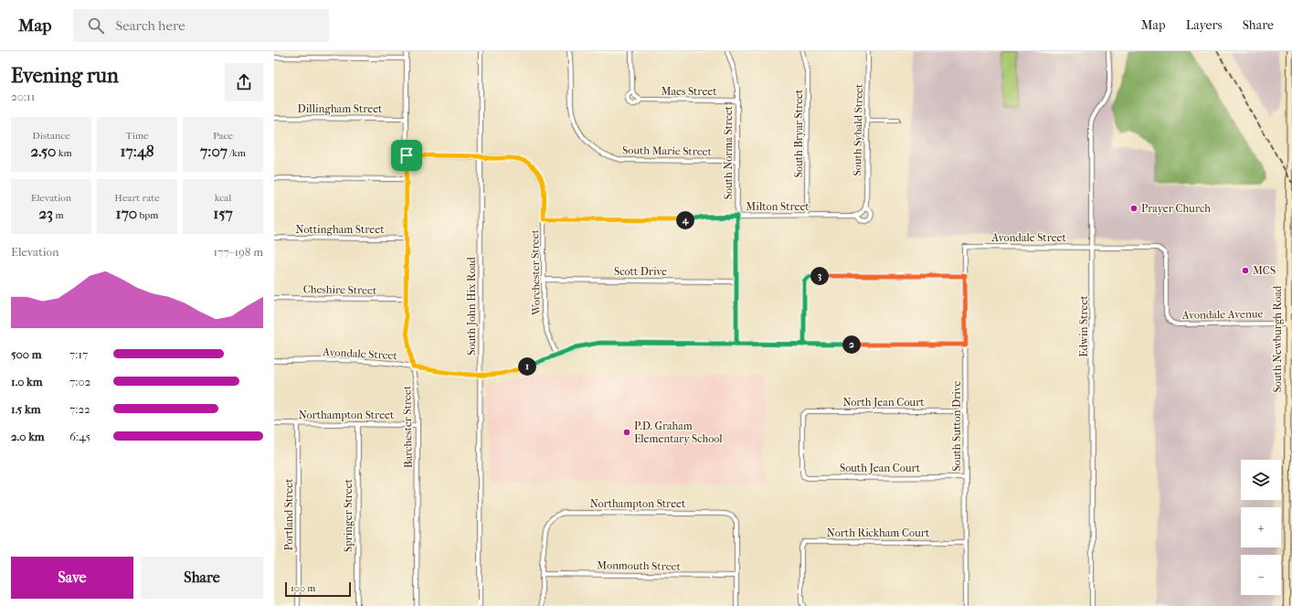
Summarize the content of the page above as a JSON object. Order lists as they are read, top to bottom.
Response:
{
  "streets": {
    "main road": ["South Newburgh Road"],
    "street": [
      "Maes Street",
      "Dillingham Street",
      "South Sybald Street",
      "South Bryar Street",
      "South Marie Street",
      "South Norma Street",
      "Milton Street",
      "Nottingham Street",
      "Avondale Street",
      "Scott Drive",
      "Worchester Street",
      "Cheshire Street",
      "South John Hix Road",
      "Avondale Avenue",
      "Edwin Street",
      "North Jean Court",
      "Northampton Street",
      "South Sutton Drive",
      "Barchester Street",
      "South Jean Court",
      "Portland Street",
      "Springer Street",
      "North Rickham Court",
      "Monmouth Street"
    ]
  },
  "crossings": [
    ["Maes Street", "South Norma Street"],
    ["Dillingham Street", "Barchester Street"],
    ["South Sybald Street", "Milton Street"],
    ["South Bryar Street", "Milton Street"],
    ["South Marie Street", "South Norma Street"],
    ["South Norma Street", "Milton Street"],
    ["South Norma Street", "Avondale Street"],
    ["South Norma Street", "Scott Drive"],
    ["Milton Street", "Worchester Street"],
    ["Nottingham Street", "Barchester Street"],
    ["Avondale Street", "Worchester Street"],
    ["Avondale Street", "South John Hix Road"],
    ["Avondale Street", "Avondale Avenue"],
    ["Avondale Street", "Edwin Street"],
    ["Avondale Street", "South Sutton Drive"],
    ["Avondale Street", "Barchester Street"],
    ["Scott Drive", "Worchester Street"],
    ["Worchester Street", "South John Hix Road"],
    ["Worchester Street", "Barchester Street"],
    ["Cheshire Street", "Barchester Street"],
    ["Avondale Avenue", "Edwin Street"],
    ["Avondale Avenue", "South Newburgh Road"],
    ["North Jean Court", "South Sutton Drive"],
    ["North Jean Court", "South Jean Court"],
    ["Northampton Street", "Barchester Street"],
    ["Northampton Street", "Portland Street"],
    ["Northampton Street", "Springer Street"],
    ["Northampton Street", "Monmouth Street"],
    ["South Sutton Drive", "South Jean Court"],
    ["South Sutton Drive", "North Rickham Court"]
  ],
  "places": ["Prayer Church", "MCS", "P.D. Graham Elementary School"],
  "scale_bar": "100 m",
  "page": {
    "header": "Map",
    "search": "Search here",
    "nav": ["Map", "Layers", "Share"],
    "heading": ["Evening run", "20:11"],
    "stats": [
      ["Distance", "2.50 km"],
      ["Time", "17:48"],
      ["Pace", "7:07 /km"],
      ["Elevation", "23 m"],
      ["Heart rate", "170 bpm"],
      ["kcal", "157"]
    ],
    "pins": [
      "4",
      "3",
      "2",
      "1"
    ],
    "chart": ["Elevation", "177–198 m"],
    "list": [
      {
        "name": "500 m",
        "note": "7:17"
      },
      {
        "name": "1.0 km",
        "note": "7:02"
      },
      {
        "name": "1.5 km",
        "note": "7:22"
      },
      {
        "name": "2.0 km",
        "note": "6:45"
      }
    ],
    "map_buttons": ["+", "−"],
    "buttons": ["Save", "Share"],
    "scale": "100 m"
  }
}
